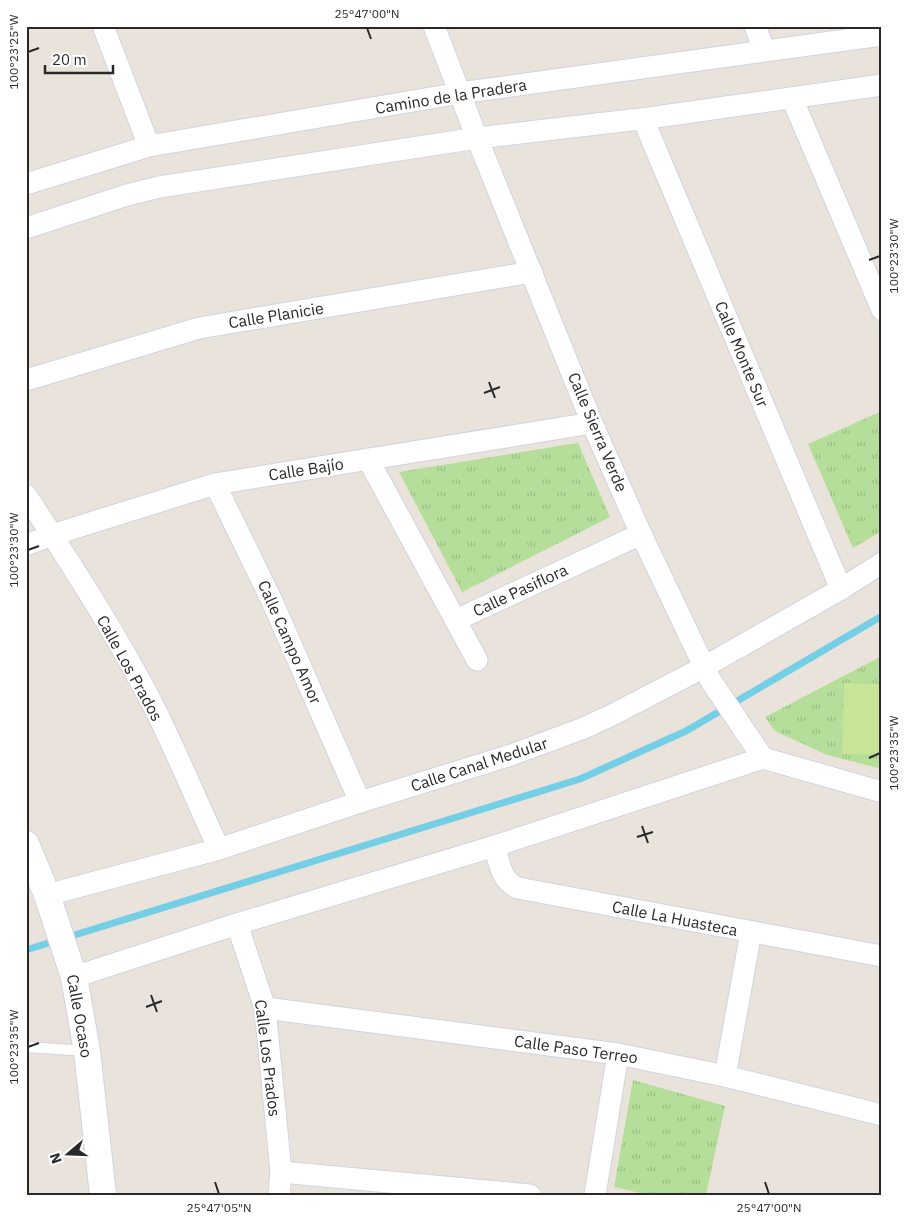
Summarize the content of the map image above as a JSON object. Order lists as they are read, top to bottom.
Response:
{
  "streets": {
    "street": [
      "Camino de la Pradera",
      "Calle Planicie",
      "Calle Monte Sur",
      "Calle Sierra Verde",
      "Calle Bajío",
      "Calle Pasiflora",
      "Calle Campo Amor",
      "Calle Los Prados",
      "Calle Canal Medular",
      "Calle La Huasteca",
      "Calle Ocaso",
      "Calle Paso Terreo"
    ]
  },
  "crossings": [
    ["Camino de la Pradera", "Calle Sierra Verde"],
    ["Calle Planicie", "Calle Sierra Verde"],
    ["Calle Monte Sur", "Calle Canal Medular"],
    ["Calle Sierra Verde", "Calle Bajío"],
    ["Calle Sierra Verde", "Calle Pasiflora"],
    ["Calle Sierra Verde", "Calle Canal Medular"],
    ["Calle Bajío", "Calle Pasiflora"],
    ["Calle Bajío", "Calle Campo Amor"],
    ["Calle Bajío", "Calle Los Prados"],
    ["Calle Campo Amor", "Calle Canal Medular"],
    ["Calle Los Prados", "Calle Canal Medular"],
    ["Calle Los Prados", "Calle Paso Terreo"],
    ["Calle Canal Medular", "Calle Ocaso"]
  ],
  "scale_bar": "20 m",
  "north": "left",
  "coordinates": [
    "25°47'00\"N",
    "100°23'25\"W",
    "100°23'30\"W",
    "100°23'35\"W",
    "25°47'05\"N"
  ]
}
